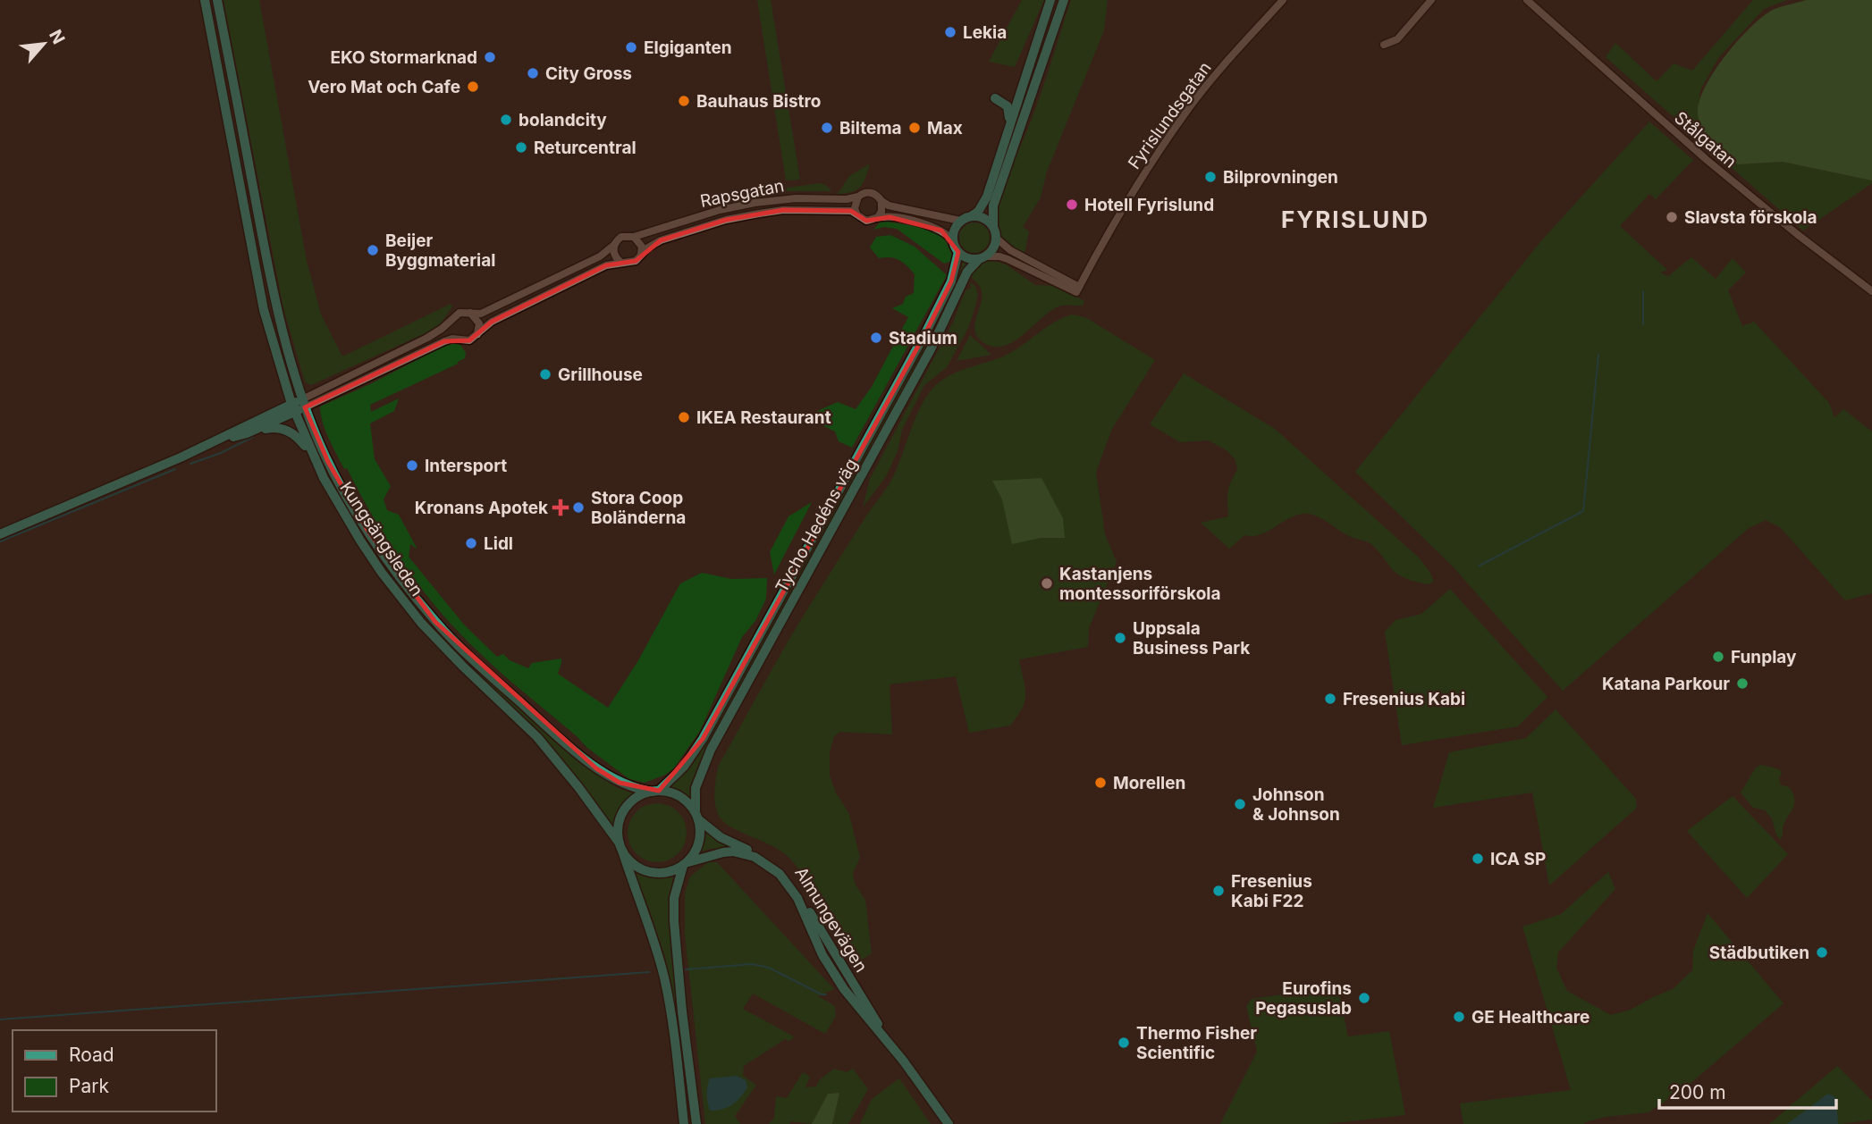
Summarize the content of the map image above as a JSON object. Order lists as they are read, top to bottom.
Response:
{
  "streets": {
    "main road": ["Tycho Hedéns väg", "Kungsängsleden", "Almungevägen"],
    "street": ["Fyrislundsgatan", "Stålgatan", "Rapsgatan"]
  },
  "crossings": [
    ["Tycho Hedéns väg", "Kungsängsleden"],
    ["Tycho Hedéns väg", "Almungevägen"],
    ["Kungsängsleden", "Almungevägen"]
  ],
  "districts": ["FYRISLUND"],
  "places": {
    "other": [
      "Lekia",
      "Elgiganten",
      "EKO Stormarknad",
      "City Gross",
      "Vero Mat och Cafe",
      "Bauhaus Bistro",
      "bolandcity",
      "Biltema",
      "Max",
      "Returcentral",
      "Bilprovningen",
      "Hotell Fyrislund",
      "Slavsta förskola",
      "Beijer Byggmaterial",
      "Stadium",
      "Grillhouse",
      "IKEA Restaurant",
      "Intersport",
      "Stora Coop Boländerna",
      "Lidl",
      "Kastanjens montessoriförskola",
      "Uppsala Business Park",
      "Funplay",
      "Katana Parkour",
      "Fresenius Kabi",
      "Morellen",
      "Johnson & Johnson",
      "ICA SP",
      "Fresenius Kabi F22",
      "Städbutiken",
      "Eurofins Pegasuslab",
      "GE Healthcare",
      "Thermo Fisher Scientific"
    ],
    "health": ["Kronans Apotek"]
  },
  "legend": ["Road", "Park"],
  "scale_bar": "200 m",
  "north": "top right"
}
